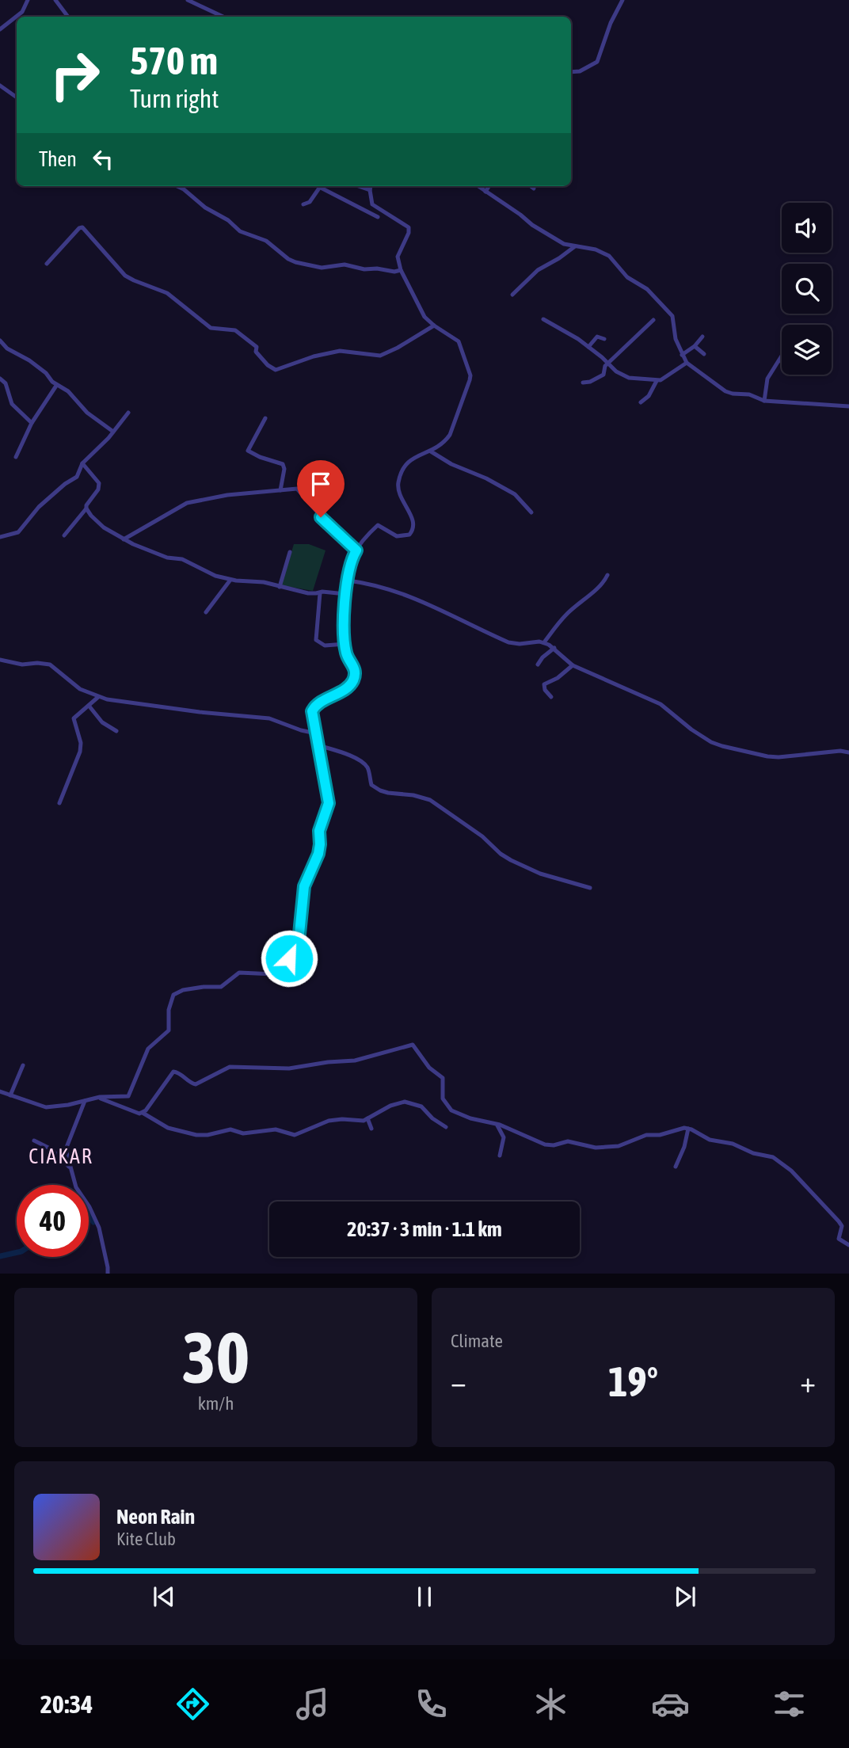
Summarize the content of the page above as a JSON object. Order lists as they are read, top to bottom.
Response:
{
  "districts": ["CIAKAR"],
  "page": {
    "turn": ["570 m", "Turn right"],
    "then": "Then",
    "limit": "40",
    "trip": "20:37 · 3 min · 1.1 km",
    "tile": [
      ["30", "km/h"],
      "Climate"
    ],
    "heat": ["−", "19°", "+"],
    "song": ["Neon Rain", "Kite Club"],
    "tabs": "20:34"
  }
}
